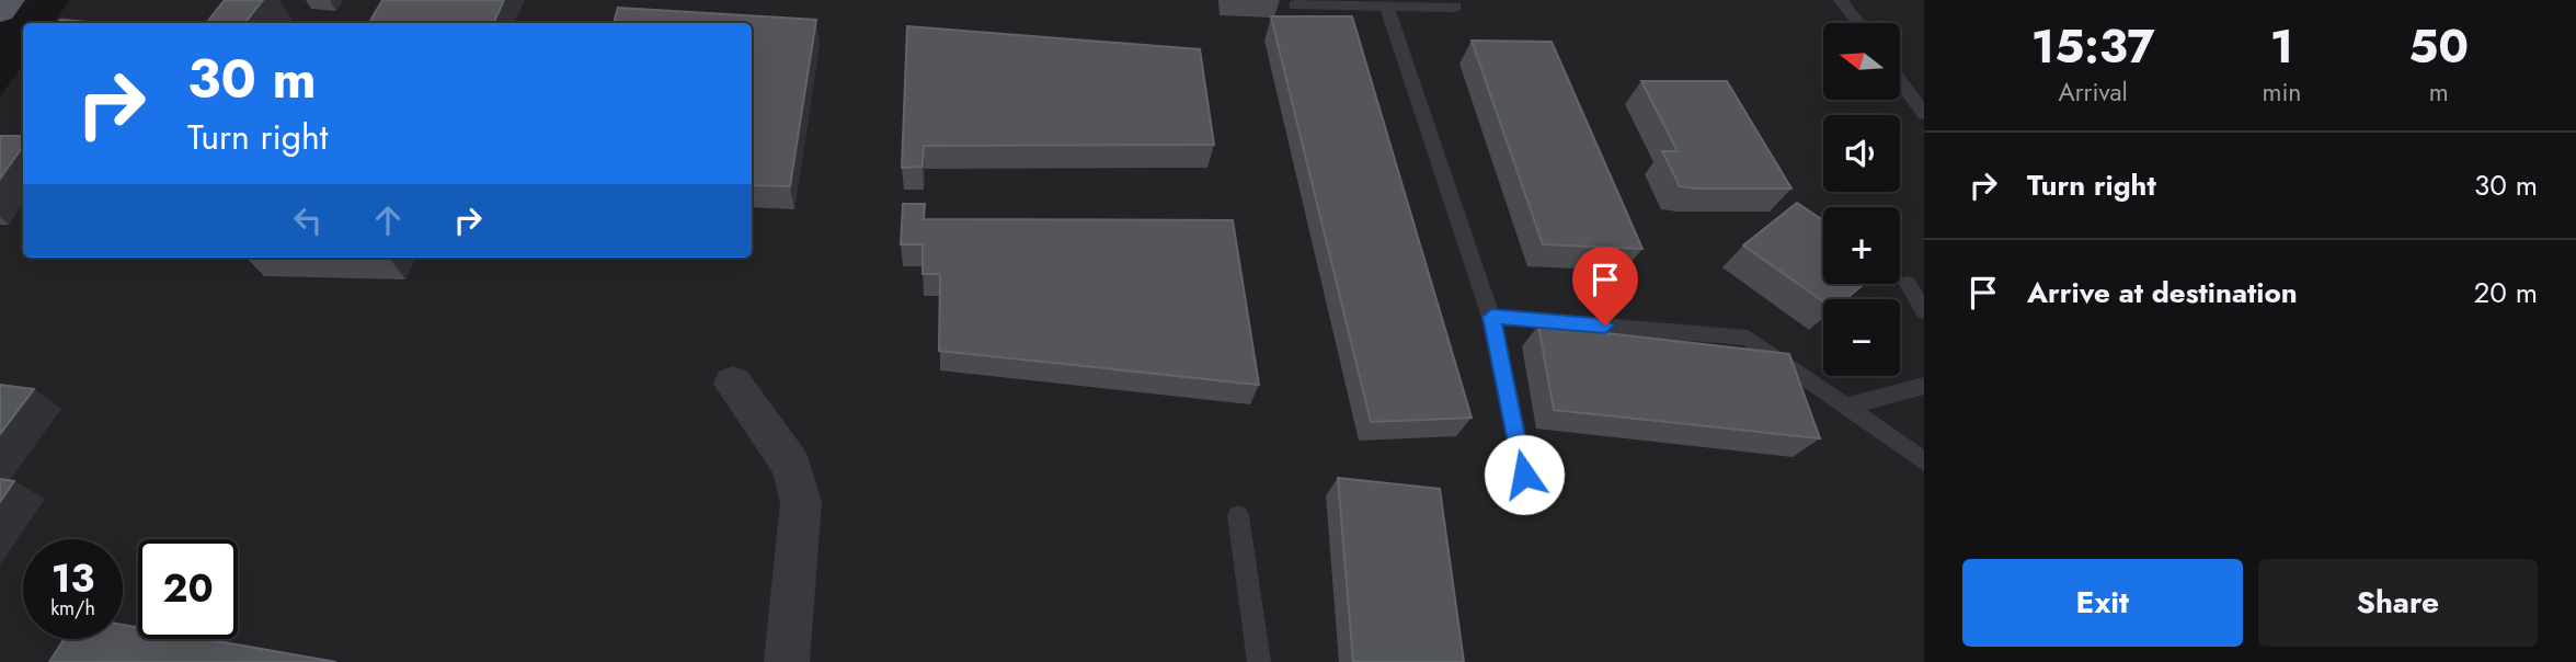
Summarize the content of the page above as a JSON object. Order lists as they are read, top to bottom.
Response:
{
  "north": "left",
  "page": {
    "eta": [
      "15:37",
      "Arrival",
      "1",
      "min",
      "50",
      "m"
    ],
    "map_buttons": ["+", "−"],
    "turn": ["30 m", "Turn right"],
    "list": [
      {
        "name": "Turn right",
        "value": "30 m"
      },
      {
        "name": "Arrive at destination",
        "value": "20 m"
      }
    ],
    "speed": "13 km/h",
    "limit": "20",
    "buttons": ["Exit", "Share"]
  }
}
